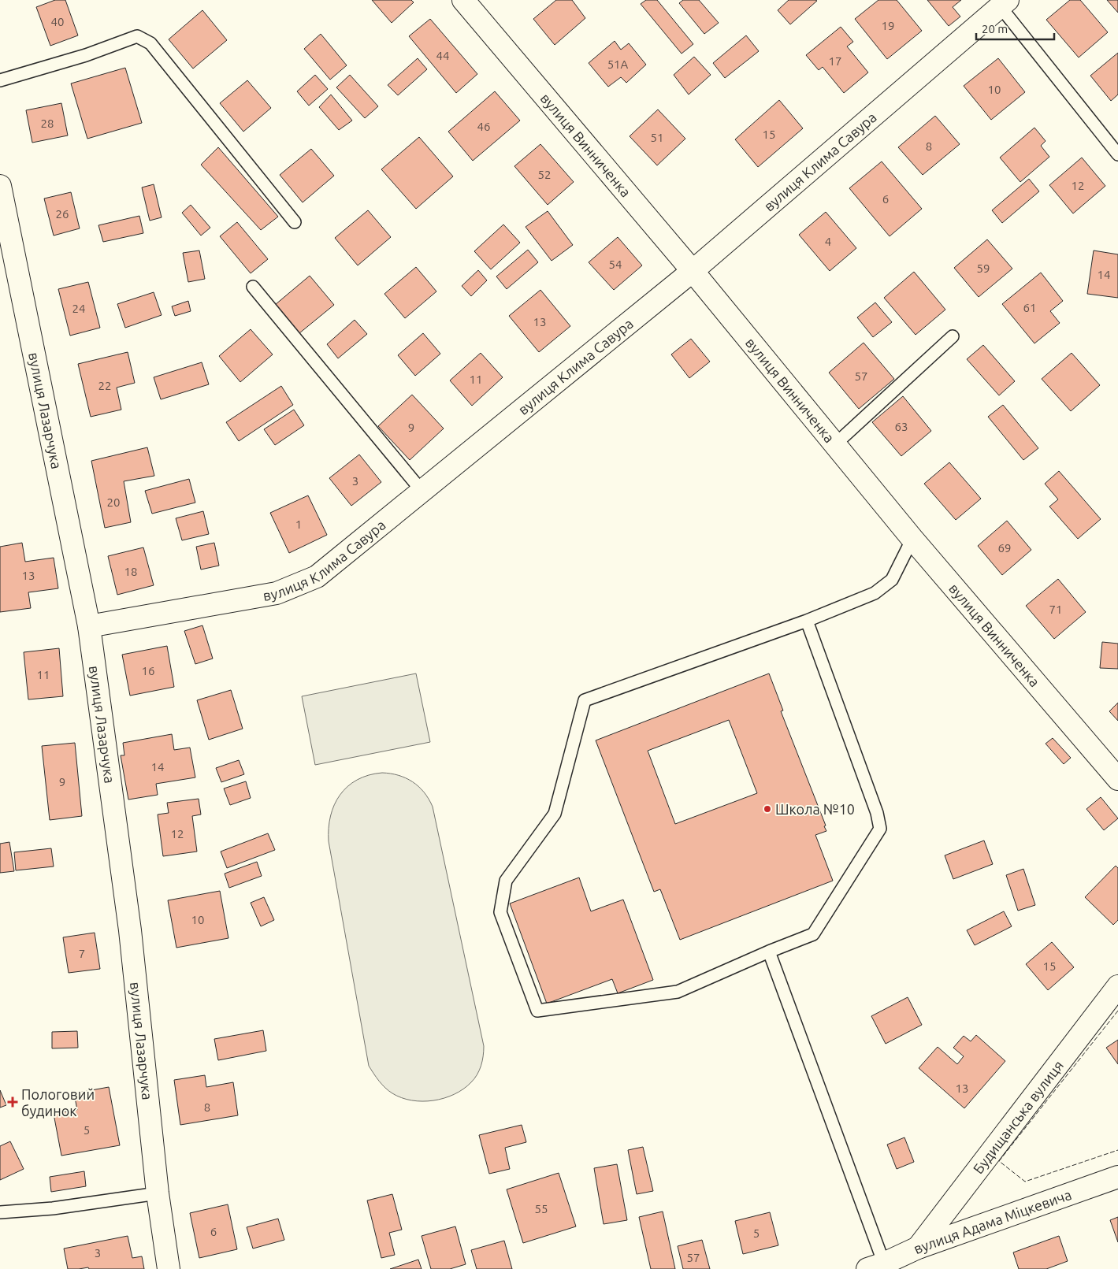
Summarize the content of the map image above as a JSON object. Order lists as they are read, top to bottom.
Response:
{
  "streets": {
    "street": [
      "вулиця Винниченка",
      "вулиця Клима Савура",
      "вулиця Лазарчука",
      "Будищанська вулиця",
      "вулиця Адама Міцкевича"
    ]
  },
  "crossings": [
    ["вулиця Винниченка", "вулиця Клима Савура"],
    ["вулиця Клима Савура", "вулиця Лазарчука"],
    ["Будищанська вулиця", "вулиця Адама Міцкевича"]
  ],
  "places": {
    "other": ["Школа №10"],
    "health": ["Пологовий будинок"]
  },
  "house_numbers": [
    "40",
    "19",
    "44",
    "17",
    "51А",
    "10",
    "28",
    "46",
    "15",
    "51",
    "8",
    "52",
    "12",
    "6",
    "26",
    "4",
    "54",
    "59",
    "14",
    "61",
    "24",
    "13",
    "57",
    "11",
    "22",
    "63",
    "9",
    "3",
    "20",
    "1",
    "69",
    "18",
    "13",
    "71",
    "16",
    "11",
    "14",
    "9",
    "12",
    "10",
    "7",
    "15",
    "13",
    "8",
    "5",
    "55",
    "6",
    "5",
    "3",
    "57"
  ],
  "scale_bar": "20 m"
}
